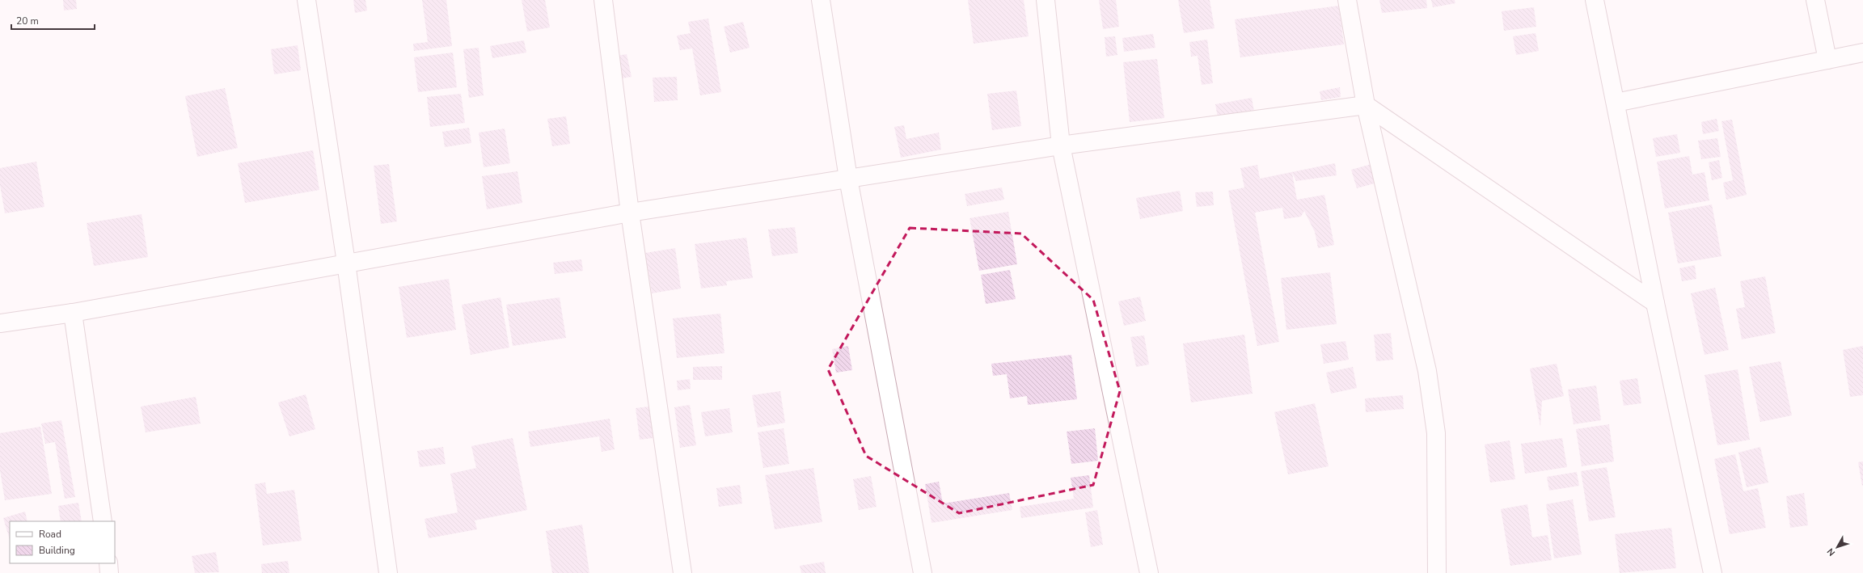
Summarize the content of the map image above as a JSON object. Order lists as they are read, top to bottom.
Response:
{
  "legend": ["Road", "Building"],
  "scale_bar": "20 m",
  "north": "bottom left"
}
